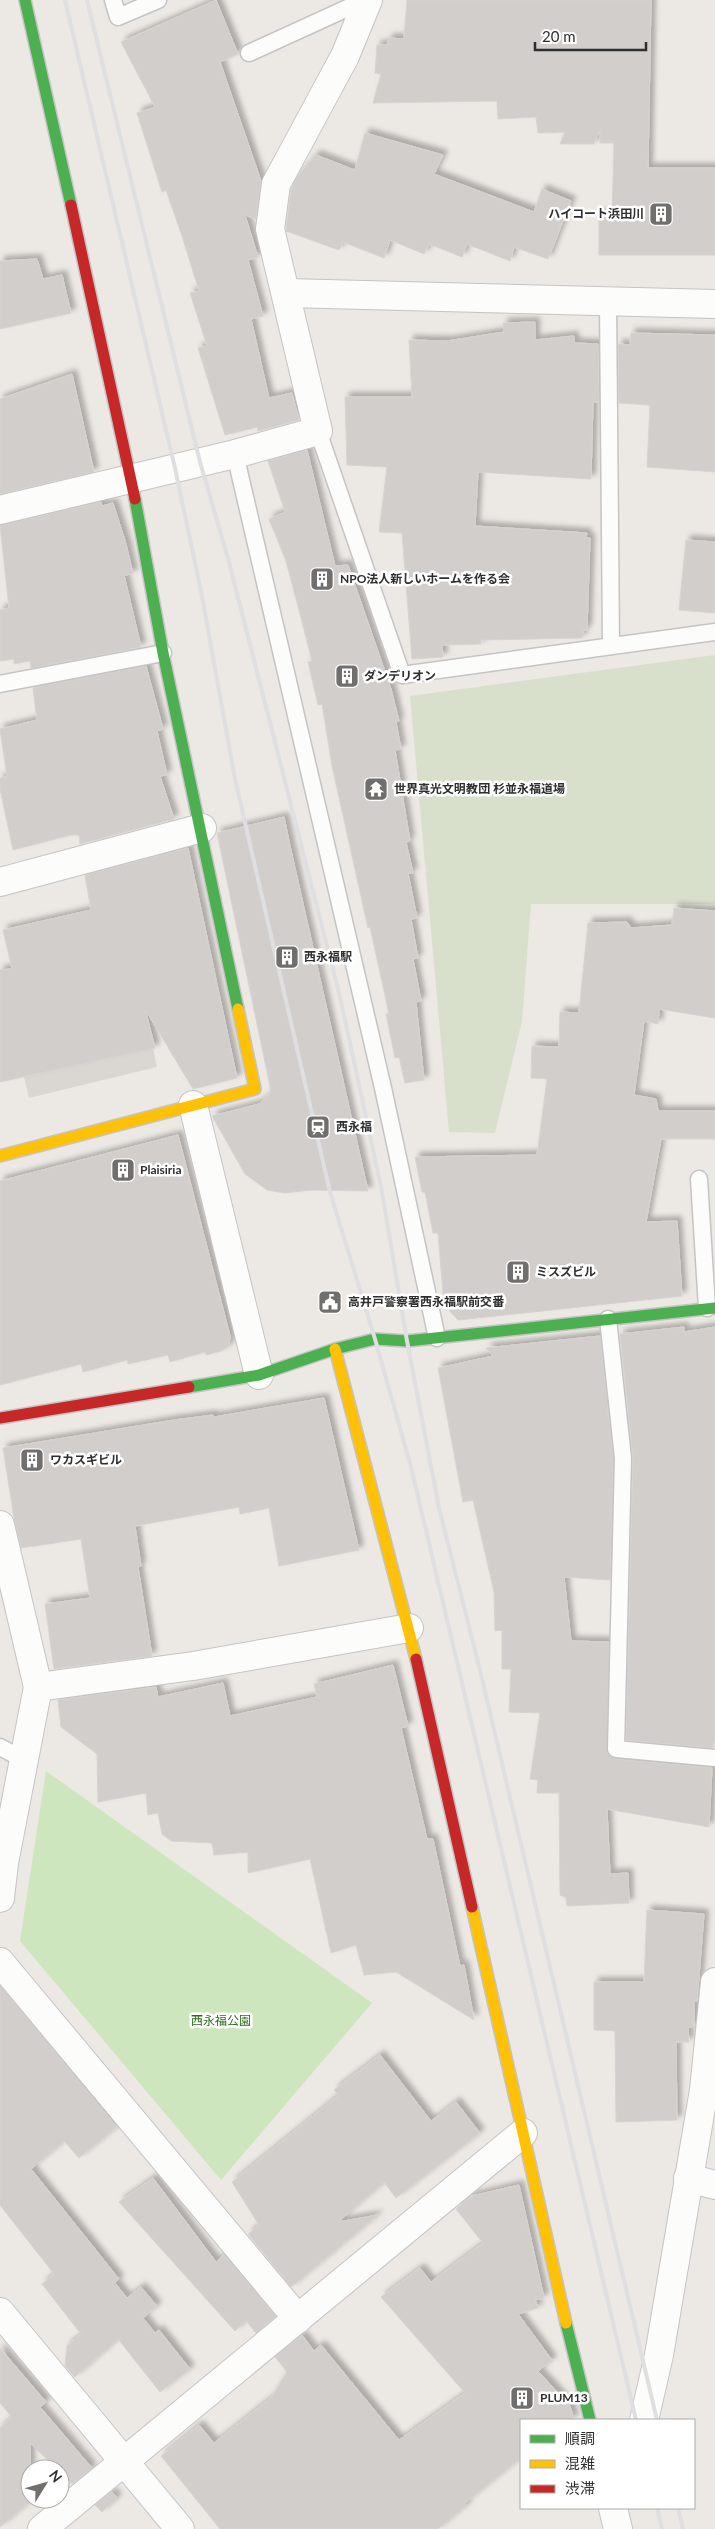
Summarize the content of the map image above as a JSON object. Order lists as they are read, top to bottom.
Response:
{
  "parks": ["西永福公園"],
  "places": {
    "building": [
      "ハイコート浜田川",
      "NPO法人新しいホームを作る会",
      "ダンデリオン",
      "西永福駅",
      "Plaisiria",
      "ミスズビル",
      "ワカスギビル",
      "PLUM13"
    ],
    "temple": ["世界真光文明教団 杉並永福道場"],
    "station": ["西永福"],
    "public building": ["高井戸警察署西永福駅前交番"]
  },
  "legend": ["順調", "混雑", "渋滞"],
  "scale_bar": "20 m",
  "north": "top right"
}
